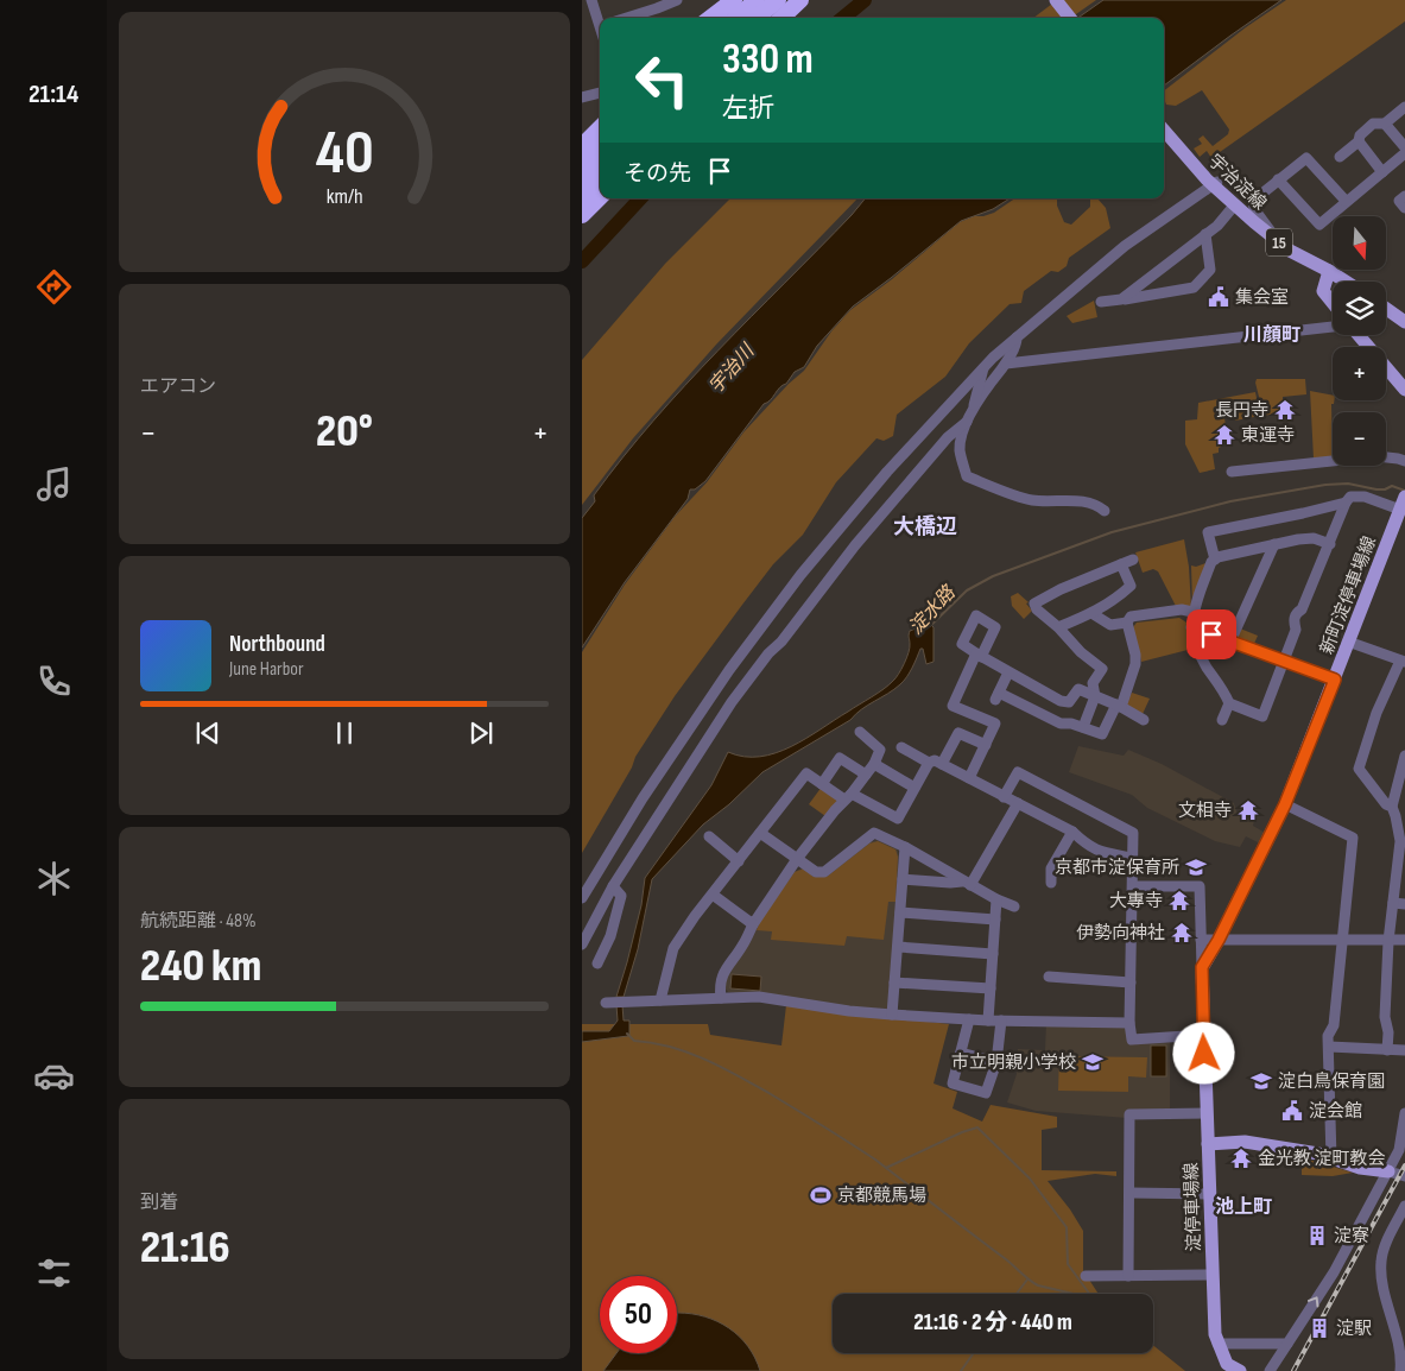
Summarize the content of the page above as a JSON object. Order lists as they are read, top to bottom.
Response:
{
  "streets": {
    "main road": [
      "宇治淀線",
      "15",
      "新町淀停車場線",
      "淀停車場線"
    ]
  },
  "districts": ["川顔町", "大橋辺", "池上町"],
  "water": ["宇治川", "淀水路"],
  "places": {
    "public building": ["集会室", "淀会館"],
    "temple": [
      "長円寺",
      "東運寺",
      "文相寺",
      "大專寺",
      "伊勢向神社",
      "金光教 淀町教会"
    ],
    "school or university": ["京都市淀保育所", "市立明親小学校", "淀白鳥保育園"],
    "sports": ["京都競馬場"],
    "building": ["淀寮", "淀駅"]
  },
  "north": "bottom",
  "page": {
    "tabs": "21:14",
    "turn": ["330 m", "左折"],
    "then": "その先",
    "map_buttons": ["+", "−"],
    "tile": [
      "エアコン",
      ["航続距離 · 48%", "240 km"],
      ["到着", "21:16"]
    ],
    "heat": ["−", "20°", "+"],
    "song": ["Northbound", "June Harbor"],
    "limit": "50",
    "trip": "21:16 · 2 分 · 440 m",
    "gauge": ["40", "km/h"]
  }
}
